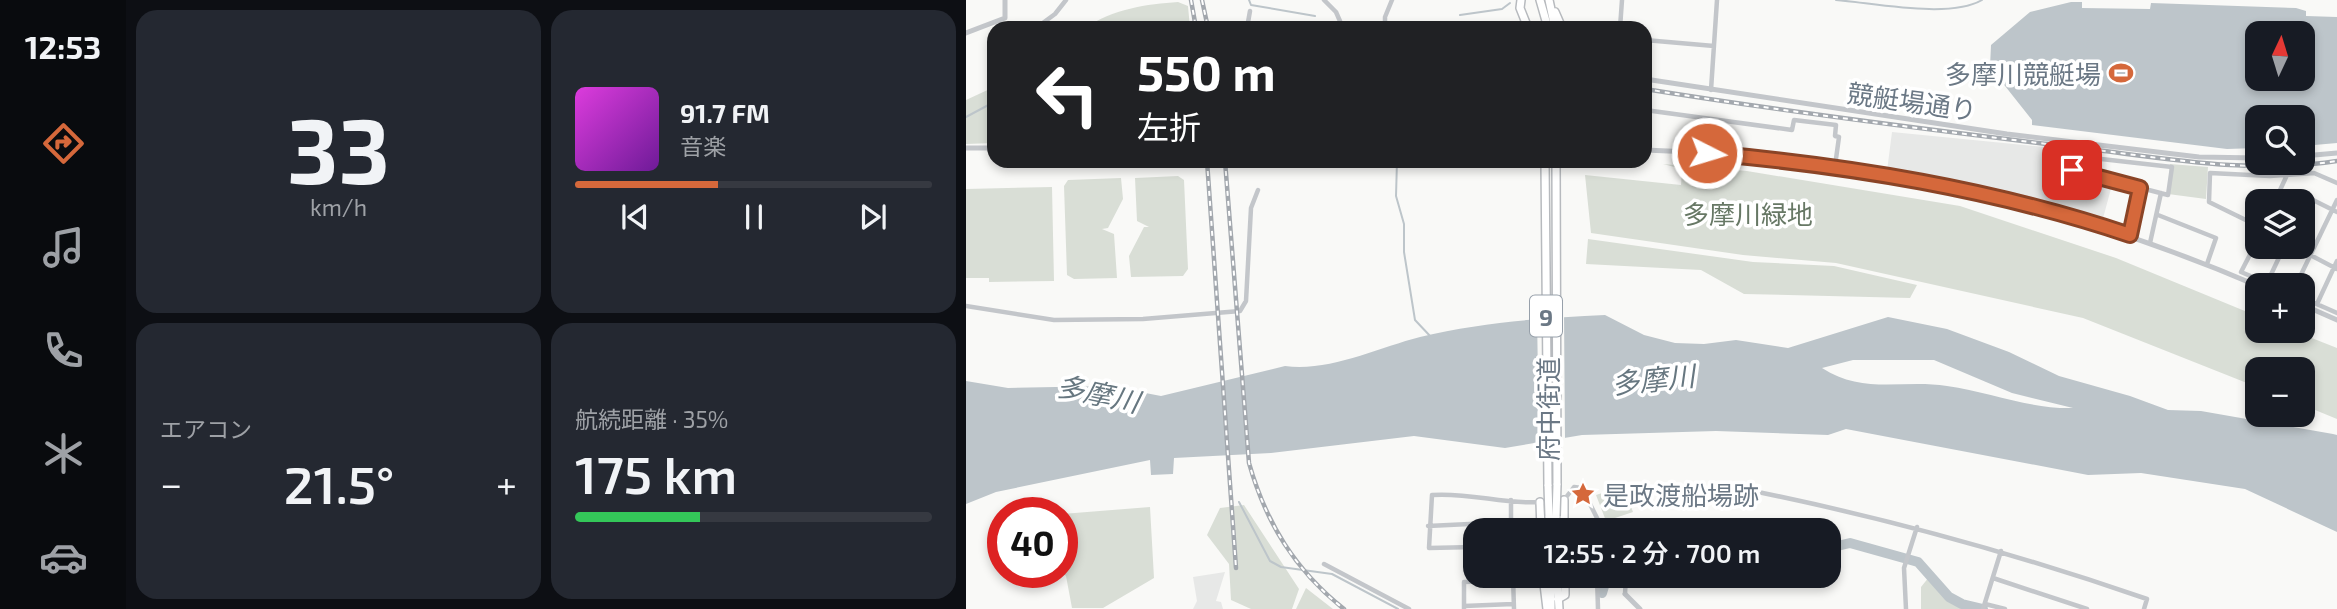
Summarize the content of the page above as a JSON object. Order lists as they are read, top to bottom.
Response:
{
  "streets": {
    "main road": ["9", "府中街道"],
    "street": ["競艇場通り"]
  },
  "water": ["多摩川"],
  "parks": ["多摩川緑地"],
  "places": {
    "sports": ["多摩川競艇場"],
    "place": ["是政渡船場跡"]
  },
  "north": "top",
  "page": {
    "tabs": "12:53",
    "tile": [
      ["33", "km/h"],
      "エアコン",
      ["航続距離 · 35%", "175 km"]
    ],
    "map_buttons": ["+", "−"],
    "turn": ["550 m", "左折"],
    "song": ["91.7 FM", "音楽"],
    "heat": ["−", "21.5°", "+"],
    "limit": "40",
    "trip": "12:55 · 2 分 · 700 m"
  }
}
